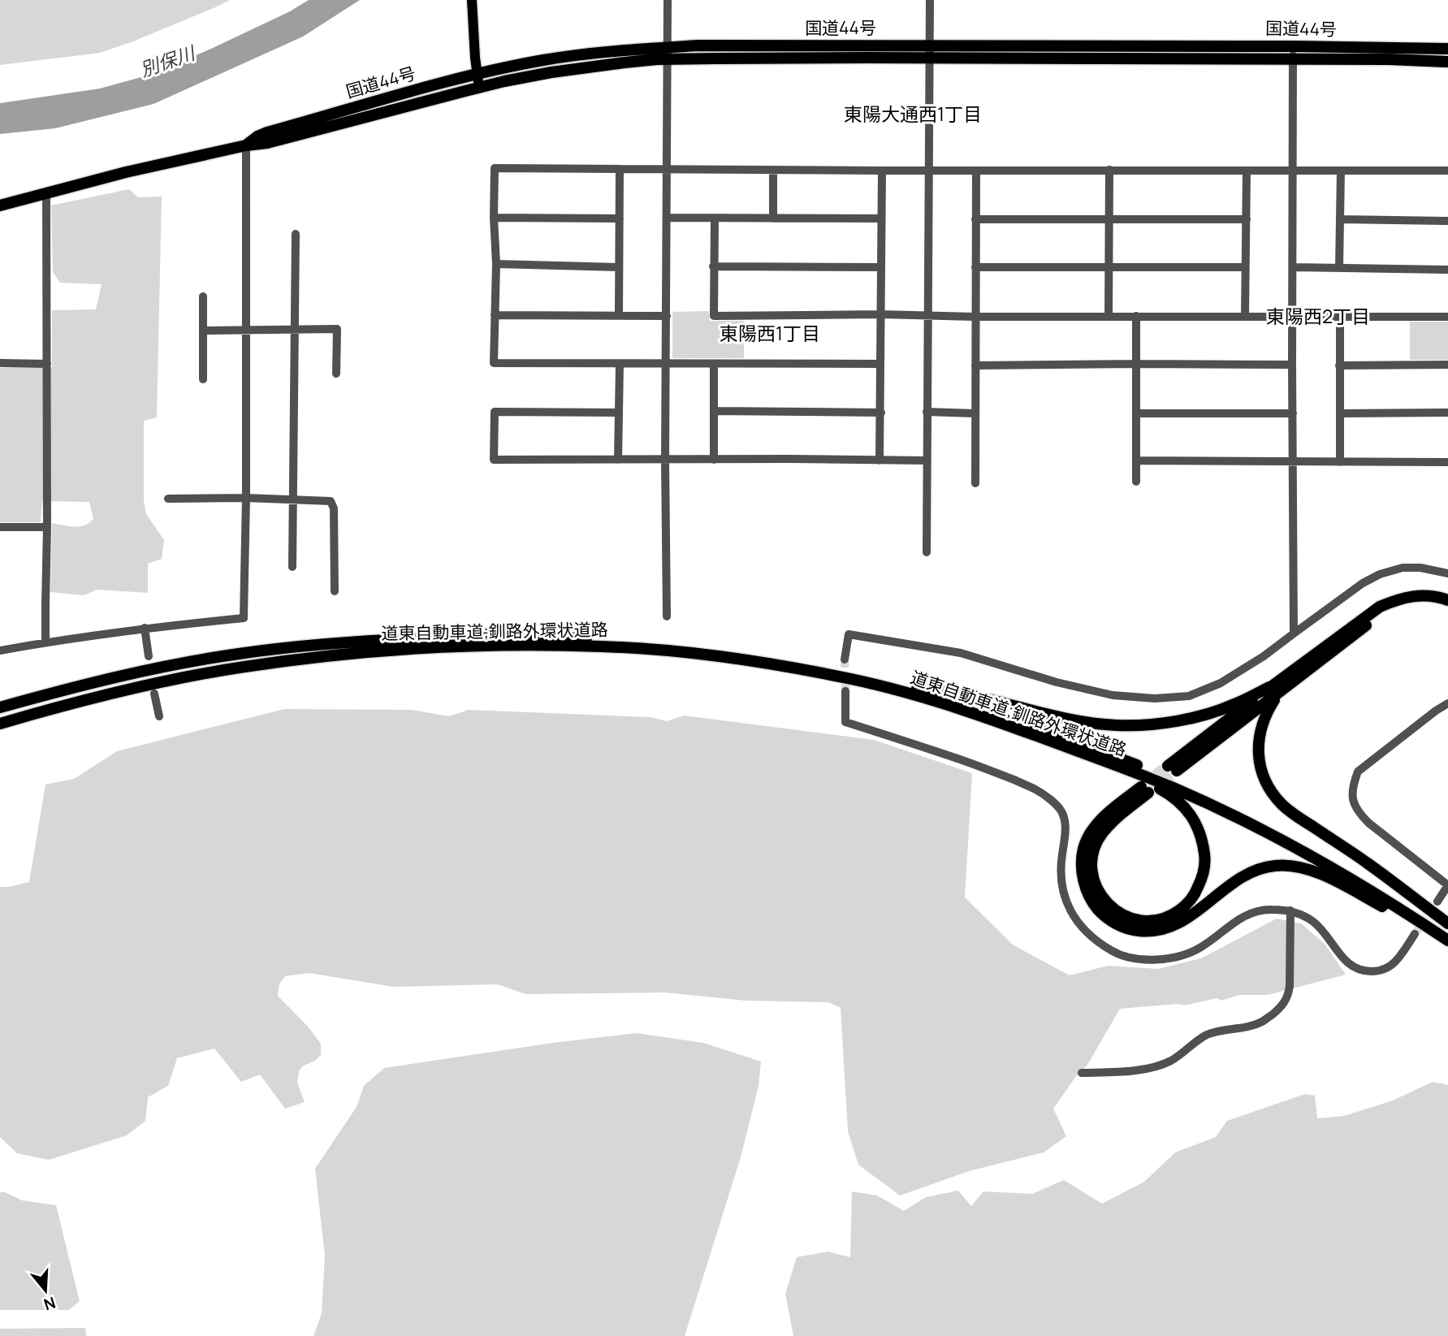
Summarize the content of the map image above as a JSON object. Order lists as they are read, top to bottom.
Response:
{
  "streets": {
    "highway": ["国道44号", "道東自動車道;釧路外環状道路"]
  },
  "districts": ["東陽大通西1丁目", "東陽西2丁目", "東陽西1丁目"],
  "water": ["別保川"],
  "north": "bottom"
}
